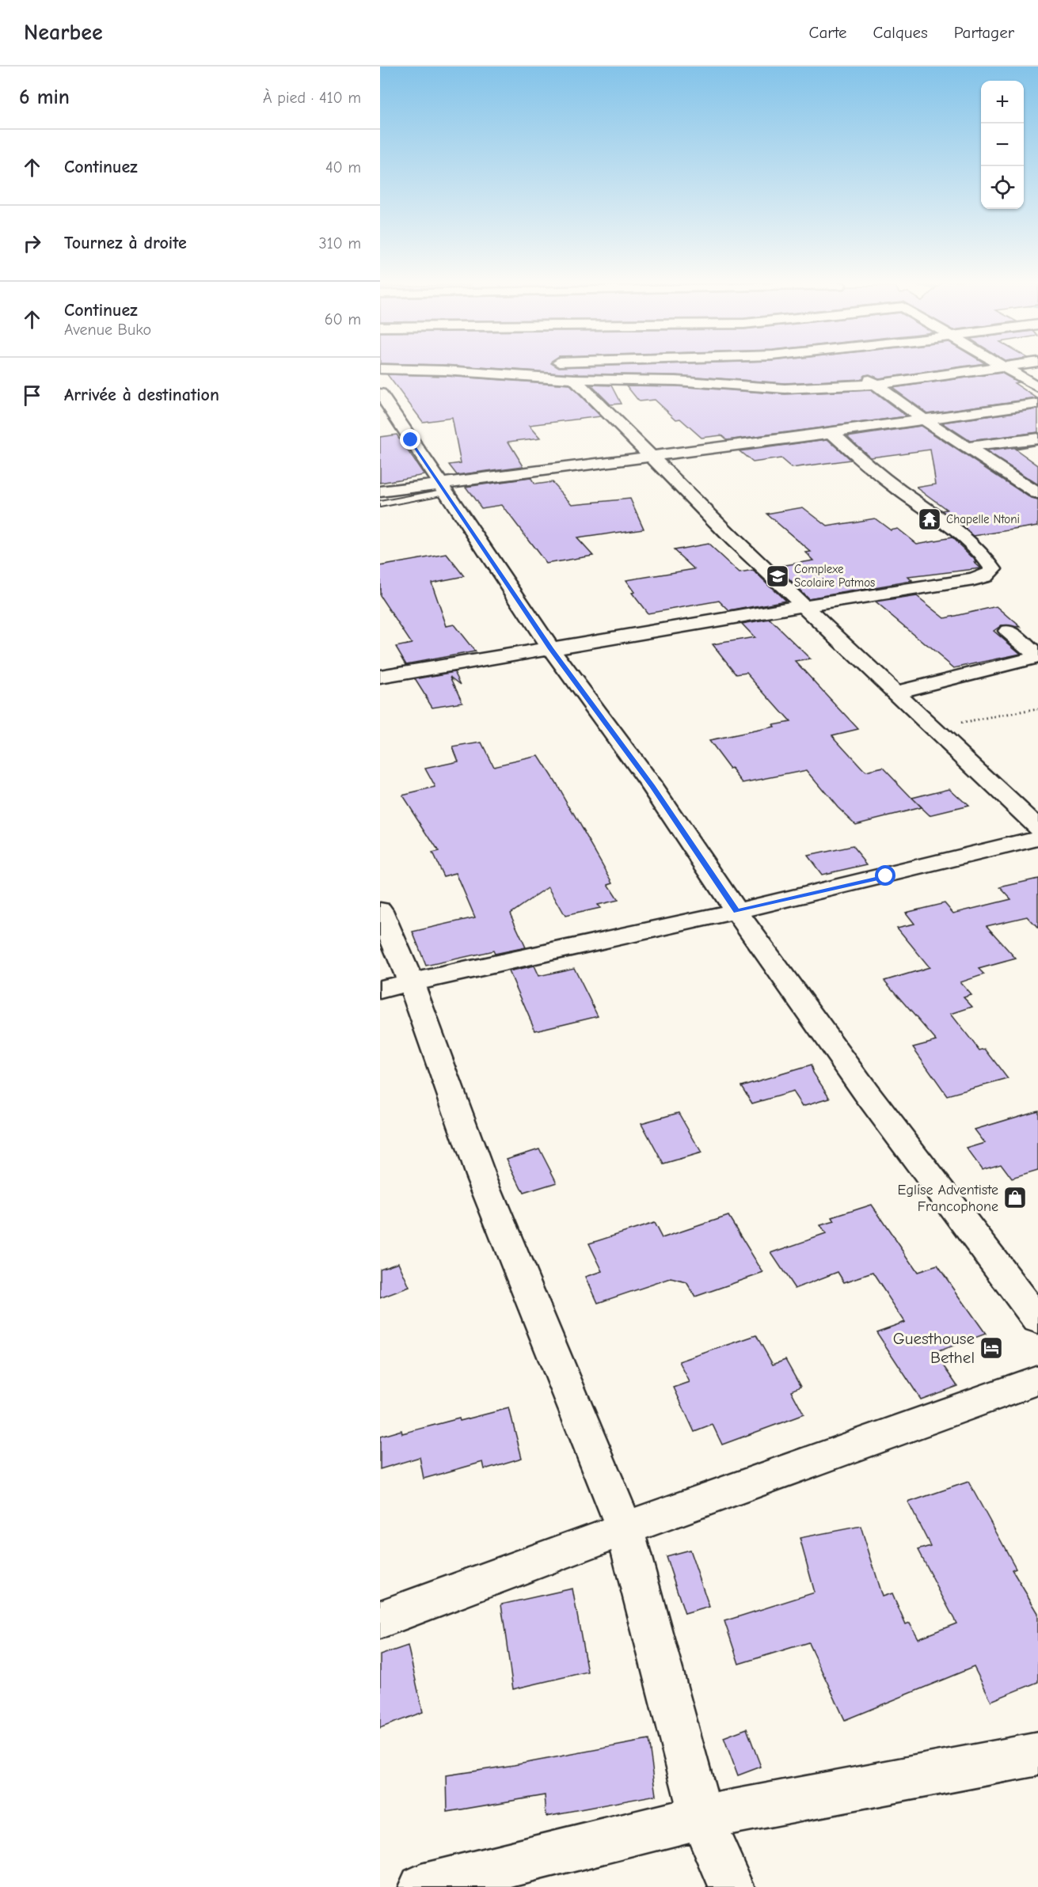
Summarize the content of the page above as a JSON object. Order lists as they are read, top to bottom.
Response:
{
  "places": {
    "temple": ["Chapelle Ntoni"],
    "school or university": ["Complexe Scolaire Patmos"],
    "shop": ["Eglise Adventiste Francophone"],
    "hotel": ["Guesthouse Bethel"]
  },
  "page": {
    "header": "Nearbee",
    "nav": ["Carte", "Calques", "Partager"],
    "heading": ["6 min", "À pied · 410 m"],
    "map_buttons": ["+", "−"],
    "list": [
      ["Continuez", "40 m"],
      ["Tournez à droite", "310 m"],
      ["Continuez", "Avenue Buko", "60 m"],
      "Arrivée à destination"
    ]
  }
}
